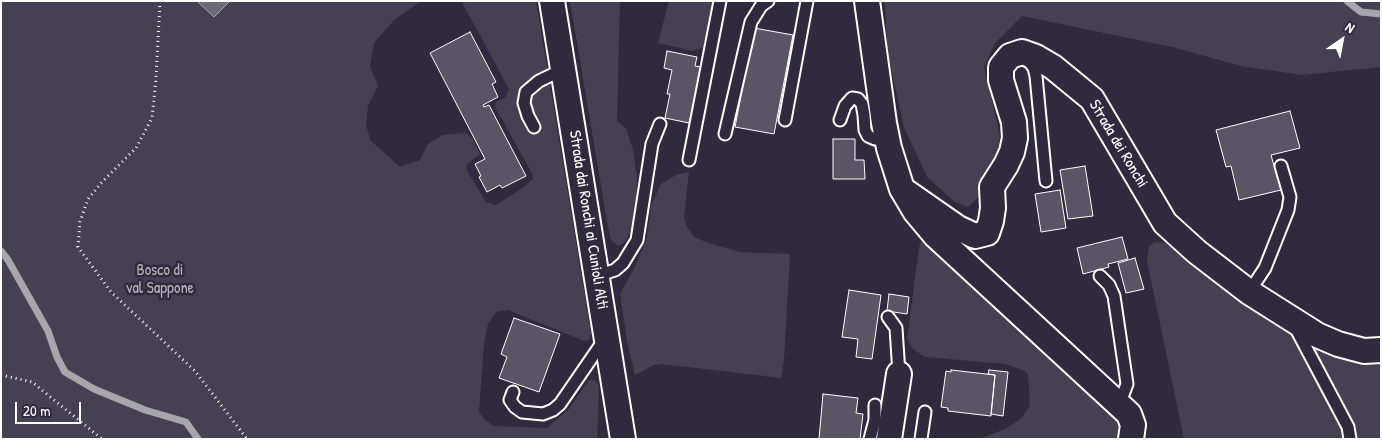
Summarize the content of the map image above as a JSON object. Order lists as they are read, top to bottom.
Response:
{
  "streets": {
    "street": ["Strada dei Ronchi", "Strada dai Ronchi ai Cunioli Alti"]
  },
  "parks": ["Bosco di val Sappone"],
  "scale_bar": "20 m",
  "north": "top right"
}
